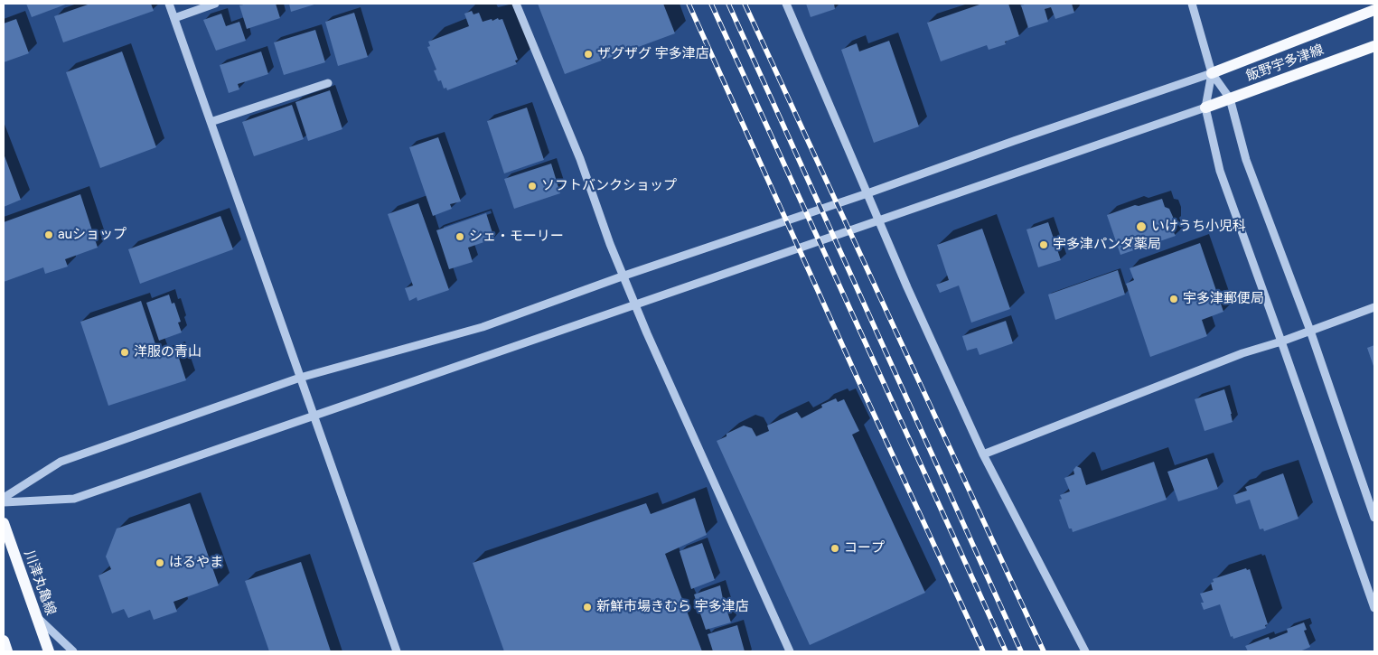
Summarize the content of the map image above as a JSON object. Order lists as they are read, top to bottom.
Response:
{
  "streets": {
    "main road": ["飯野宇多津線", "川津丸亀線"]
  },
  "places": [
    "ザグザグ 宇多津店",
    "ソフトバンクショップ",
    "いけうち小児科",
    "auショップ",
    "シェ・モーリー",
    "宇多津パンダ薬局",
    "宇多津郵便局",
    "洋服の青山",
    "コープ",
    "はるやま",
    "新鮮市場きむら 宇多津店"
  ]
}
